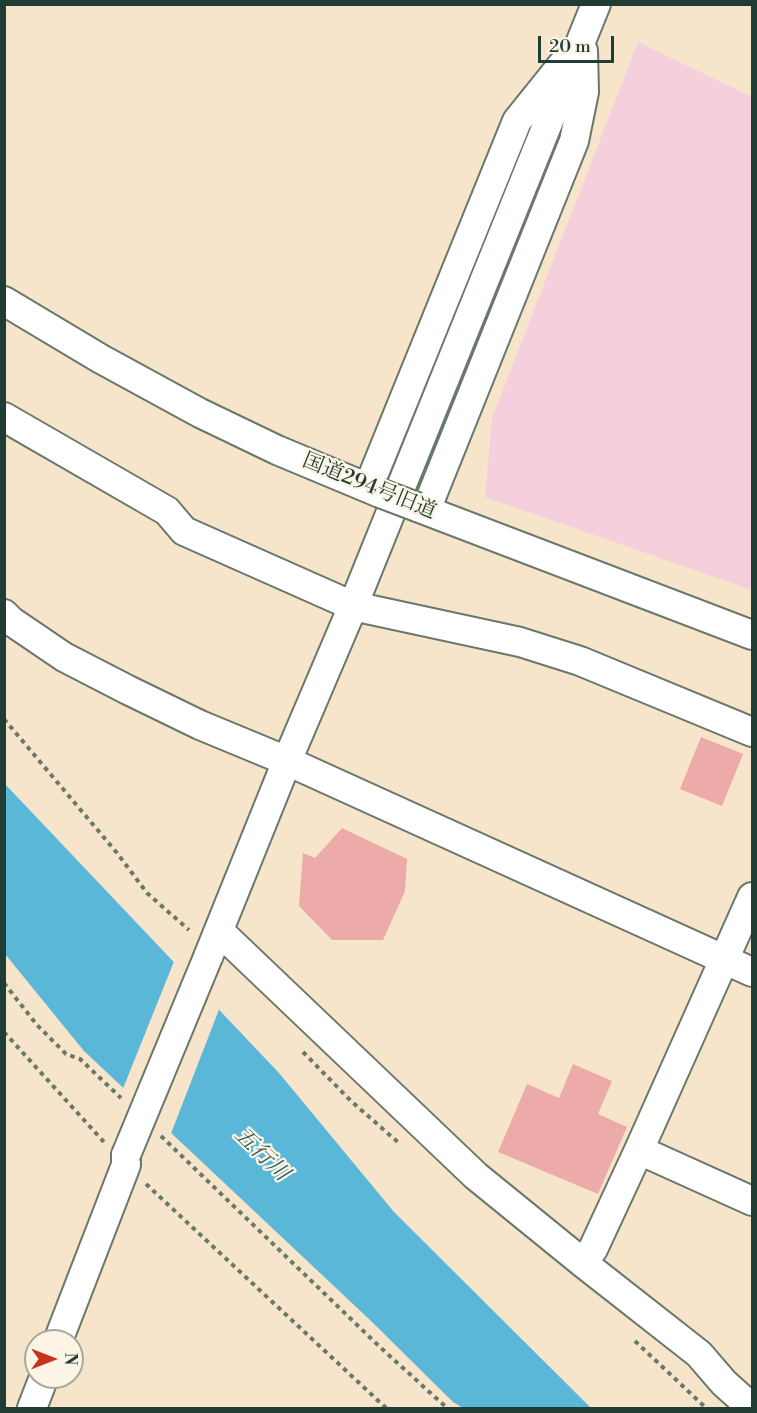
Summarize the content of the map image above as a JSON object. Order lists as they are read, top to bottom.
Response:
{
  "streets": {
    "street": ["国道294号旧道"]
  },
  "water": ["五行川"],
  "scale_bar": "20 m",
  "north": "right"
}
